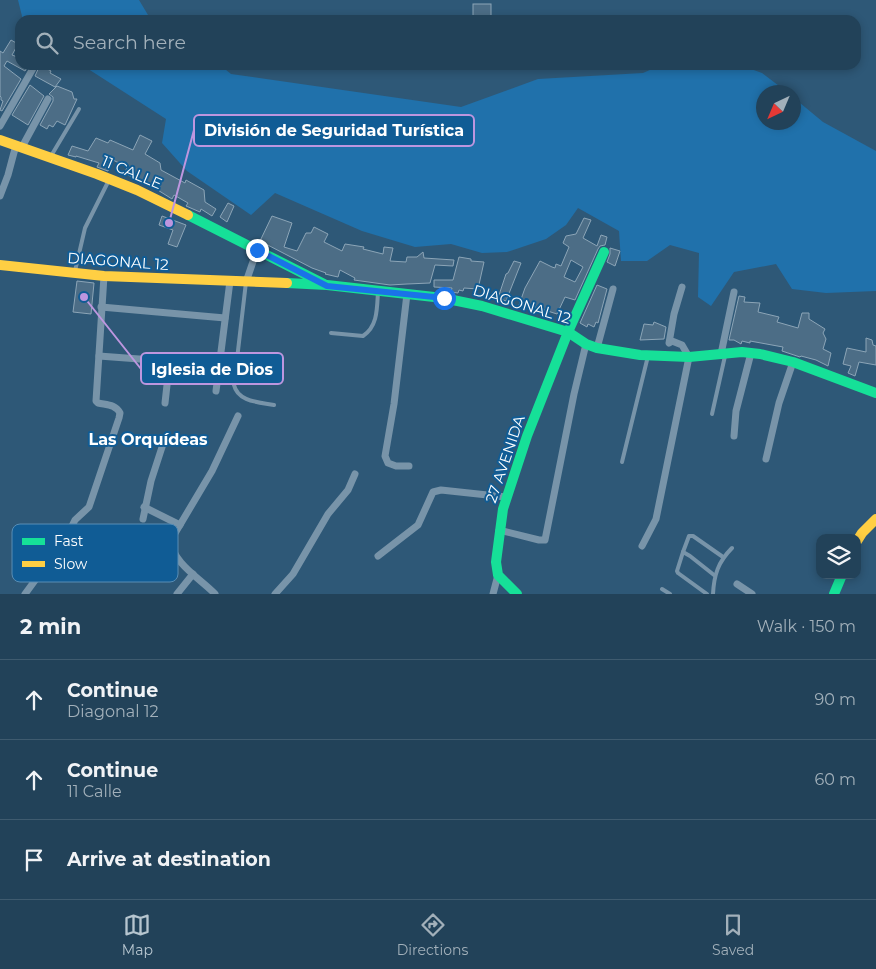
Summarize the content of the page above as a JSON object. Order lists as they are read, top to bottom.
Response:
{
  "streets": {
    "main road": ["11 CALLE", "DIAGONAL 12", "27 AVENIDA"]
  },
  "crossings": [
    ["11 CALLE", "DIAGONAL 12"],
    ["DIAGONAL 12", "27 AVENIDA"]
  ],
  "districts": ["Las Orquídeas"],
  "places": ["División de Seguridad Turística", "Iglesia de Dios"],
  "legend": ["Fast", "Slow"],
  "north": "bottom left",
  "page": {
    "search": "Search here",
    "heading": ["2 min", "Walk · 150 m"],
    "list": [
      ["Continue", "Diagonal 12", "90 m"],
      ["Continue", "11 Calle", "60 m"],
      "Arrive at destination"
    ],
    "nav": ["Map", "Directions", "Saved"]
  }
}
